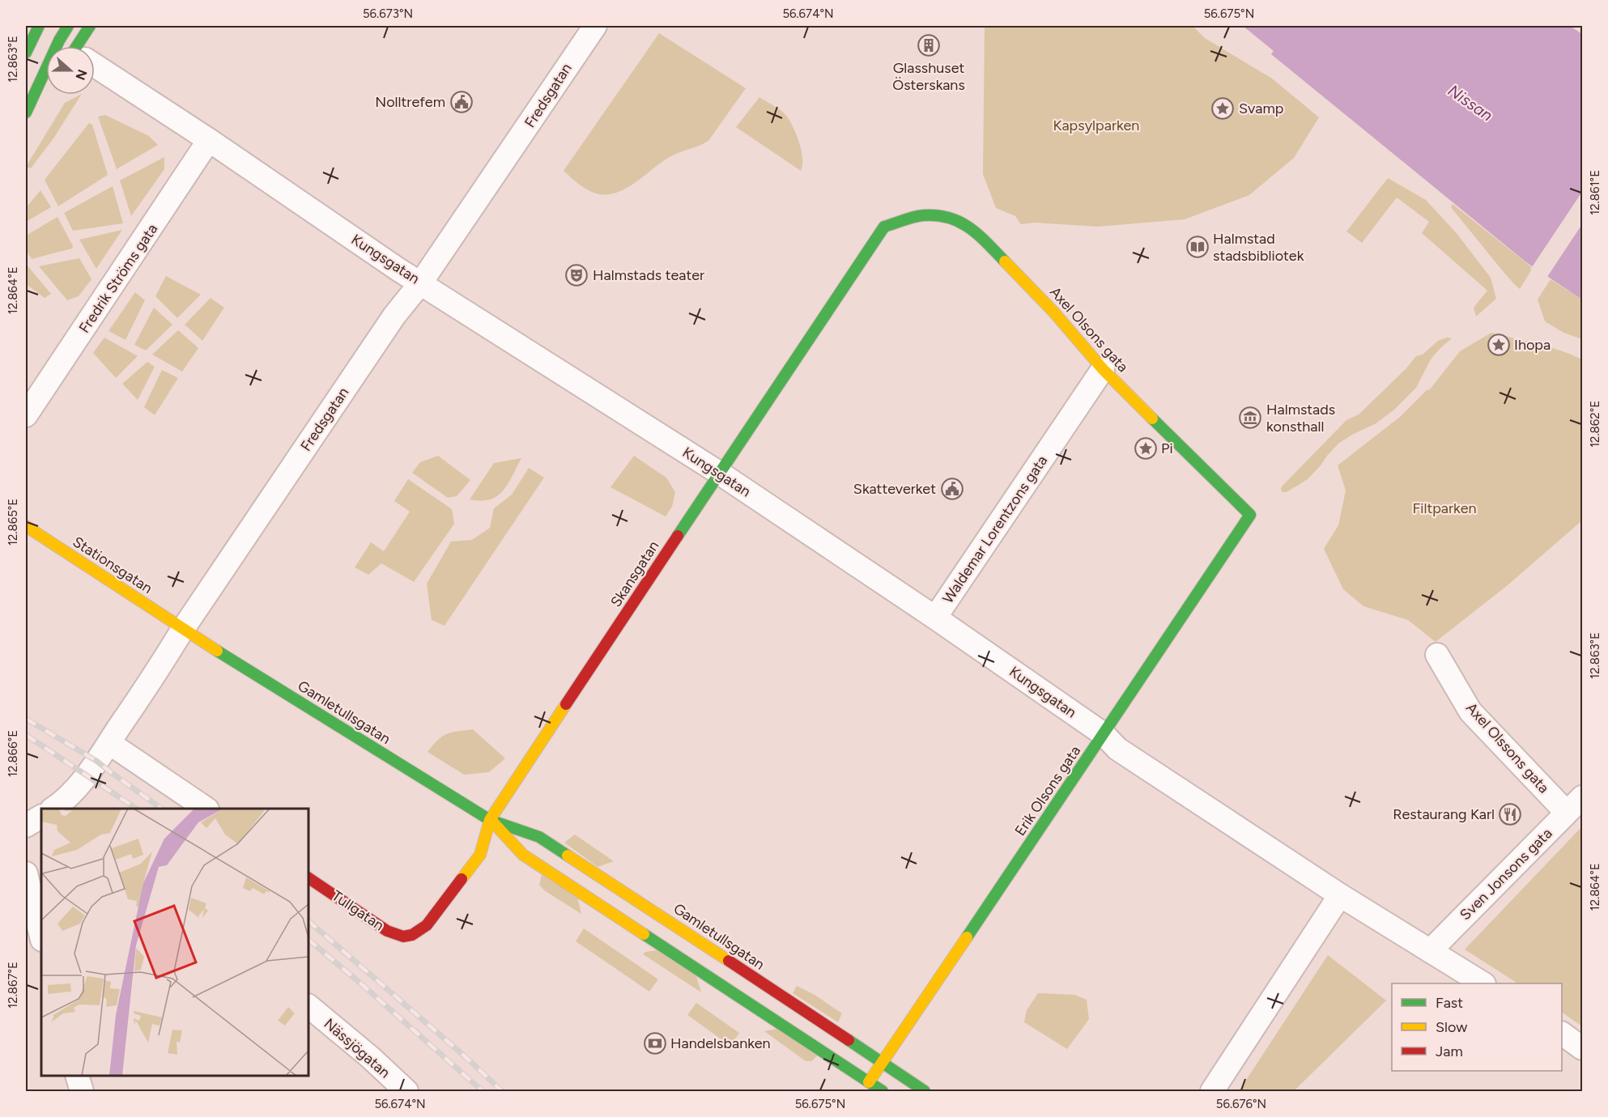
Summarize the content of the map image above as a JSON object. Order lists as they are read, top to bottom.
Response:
{
  "streets": {
    "main road": [
      "Axel Olsons gata",
      "Stationsgatan",
      "Skansgatan",
      "Gamletullsgatan",
      "Erik Olsons gata",
      "Tullgatan"
    ],
    "street": [
      "Fredsgatan",
      "Kungsgatan",
      "Fredrik Ströms gata",
      "Waldemar Lorentzons gata",
      "Axel Olssons gata",
      "Sven Jonsons gata",
      "Nässjögatan"
    ]
  },
  "crossings": [
    ["Fredsgatan", "Kungsgatan"],
    ["Fredsgatan", "Stationsgatan"],
    ["Fredsgatan", "Gamletullsgatan"],
    ["Kungsgatan", "Fredrik Ströms gata"],
    ["Kungsgatan", "Waldemar Lorentzons gata"],
    ["Kungsgatan", "Skansgatan"],
    ["Kungsgatan", "Erik Olsons gata"],
    ["Kungsgatan", "Sven Jonsons gata"],
    ["Axel Olsons gata", "Waldemar Lorentzons gata"],
    ["Axel Olsons gata", "Skansgatan"],
    ["Axel Olsons gata", "Erik Olsons gata"],
    ["Stationsgatan", "Gamletullsgatan"],
    ["Skansgatan", "Gamletullsgatan"],
    ["Skansgatan", "Tullgatan"],
    ["Gamletullsgatan", "Erik Olsons gata"],
    ["Axel Olssons gata", "Sven Jonsons gata"]
  ],
  "water": ["Nissan"],
  "parks": ["Kapsylparken", "Filtparken"],
  "places": {
    "building": ["Glasshuset Österskans"],
    "public building": ["Nolltrefem", "Skatteverket"],
    "place": ["Svamp", "Ihopa", "Pi"],
    "library": ["Halmstad stadsbibliotek"],
    "theatre": ["Halmstads teater"],
    "museum": ["Halmstads konsthall"],
    "restaurant": ["Restaurang Karl"],
    "bank": ["Handelsbanken"]
  },
  "legend": ["Fast", "Slow", "Jam"],
  "north": "right",
  "coordinates": [
    "56.673°N",
    "56.674°N",
    "56.675°N",
    "12.863°E",
    "12.861°E",
    "12.864°E",
    "12.862°E",
    "12.865°E",
    "12.866°E",
    "12.867°E",
    "56.676°N"
  ]
}
